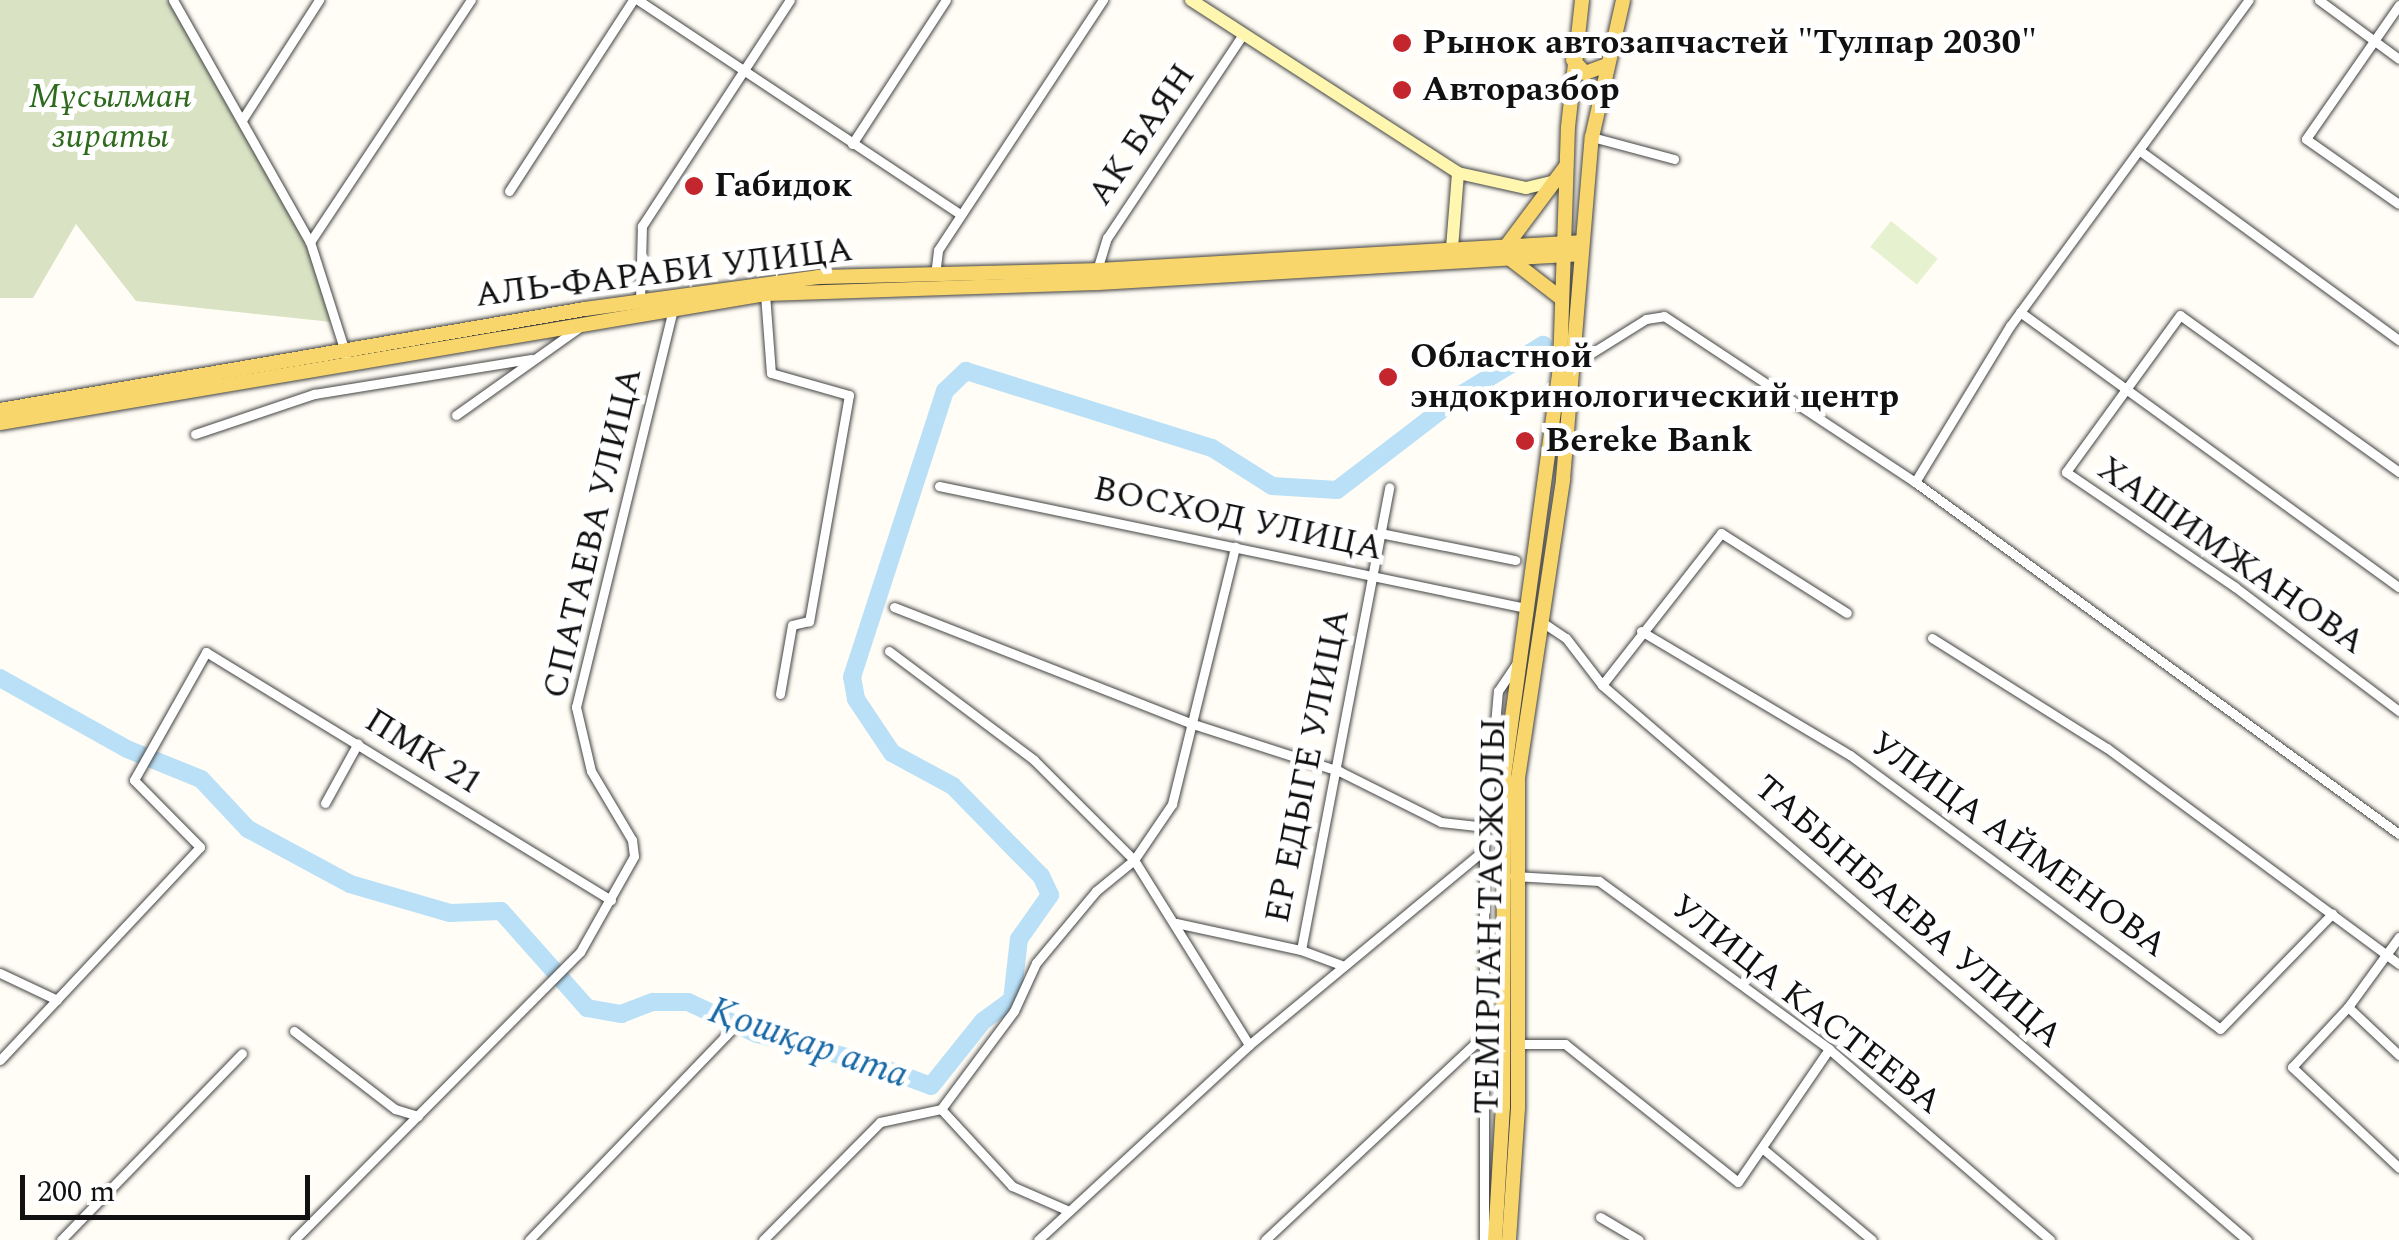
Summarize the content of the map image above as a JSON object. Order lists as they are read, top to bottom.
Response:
{
  "streets": {
    "main road": ["АЛЬ-ФАРАБИ УЛИЦА", "ТЕМІРЛАН ТАСЖОЛЫ"],
    "street": [
      "АК БАЯН",
      "ВОСХОД УЛИЦА",
      "СПАТАЕВА УЛИЦА",
      "ХАШИМЖАНОВА",
      "ПМК 21",
      "ЕР ЕДЫГЕ УЛИЦА",
      "УЛИЦА АЙМЕНОВА",
      "ТАБЫНБАЕВА УЛИЦА",
      "УЛИЦА КАСТЕЕВА"
    ]
  },
  "crossings": [
    ["АК БАЯН", "АЛЬ-ФАРАБИ УЛИЦА"],
    ["АЛЬ-ФАРАБИ УЛИЦА", "СПАТАЕВА УЛИЦА"],
    ["АЛЬ-ФАРАБИ УЛИЦА", "ТЕМІРЛАН ТАСЖОЛЫ"],
    ["ВОСХОД УЛИЦА", "ЕР ЕДЫГЕ УЛИЦА"],
    ["ВОСХОД УЛИЦА", "ТЕМІРЛАН ТАСЖОЛЫ"],
    ["СПАТАЕВА УЛИЦА", "ПМК 21"],
    ["ТАБЫНБАЕВА УЛИЦА", "ТЕМІРЛАН ТАСЖОЛЫ"],
    ["ТЕМІРЛАН ТАСЖОЛЫ", "УЛИЦА КАСТЕЕВА"]
  ],
  "water": ["Қошқар ата"],
  "parks": ["Мұсылман зираты"],
  "places": [
    "Рынок автозапчастей \"Тулпар 2030\"",
    "Авторазбор",
    "Габидок",
    "Областной эндокринологический центр",
    "Bereke Bank"
  ],
  "scale_bar": "200 m"
}
